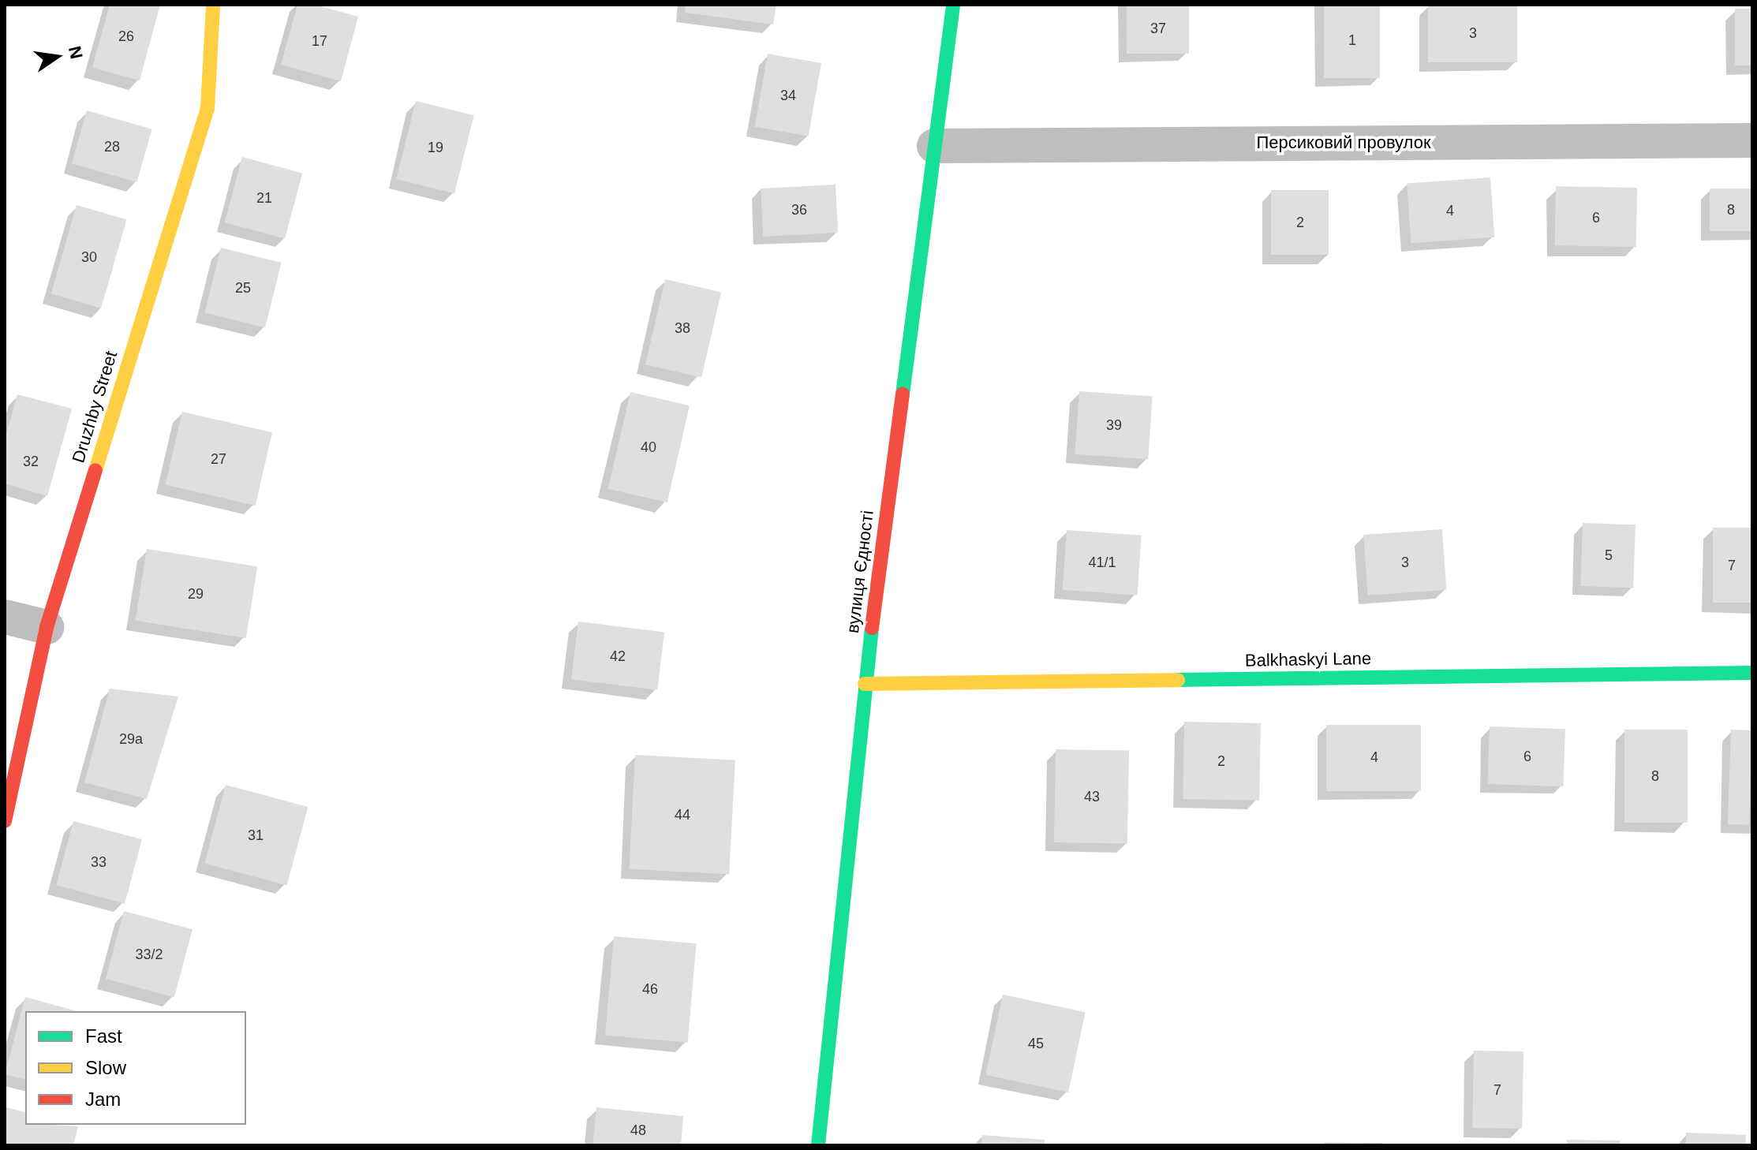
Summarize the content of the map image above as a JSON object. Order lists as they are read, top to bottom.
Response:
{
  "streets": {
    "street": [
      "Персиковий провулок",
      "Druzhby Street",
      "вулиця Єдності",
      "Balkhaskyi Lane"
    ]
  },
  "crossings": [
    ["Персиковий провулок", "вулиця Єдності"],
    ["вулиця Єдності", "Balkhaskyi Lane"]
  ],
  "house_numbers": [
    "37",
    "3",
    "26",
    "1",
    "17",
    "34",
    "28",
    "19",
    "21",
    "36",
    "8",
    "4",
    "6",
    "2",
    "30",
    "25",
    "38",
    "39",
    "40",
    "27",
    "32",
    "5",
    "41/1",
    "3",
    "7",
    "29",
    "42",
    "29а",
    "6",
    "4",
    "2",
    "8",
    "43",
    "44",
    "31",
    "33",
    "33/2",
    "46",
    "45",
    "7",
    "48"
  ],
  "legend": ["Fast", "Slow", "Jam"],
  "north": "right"
}
